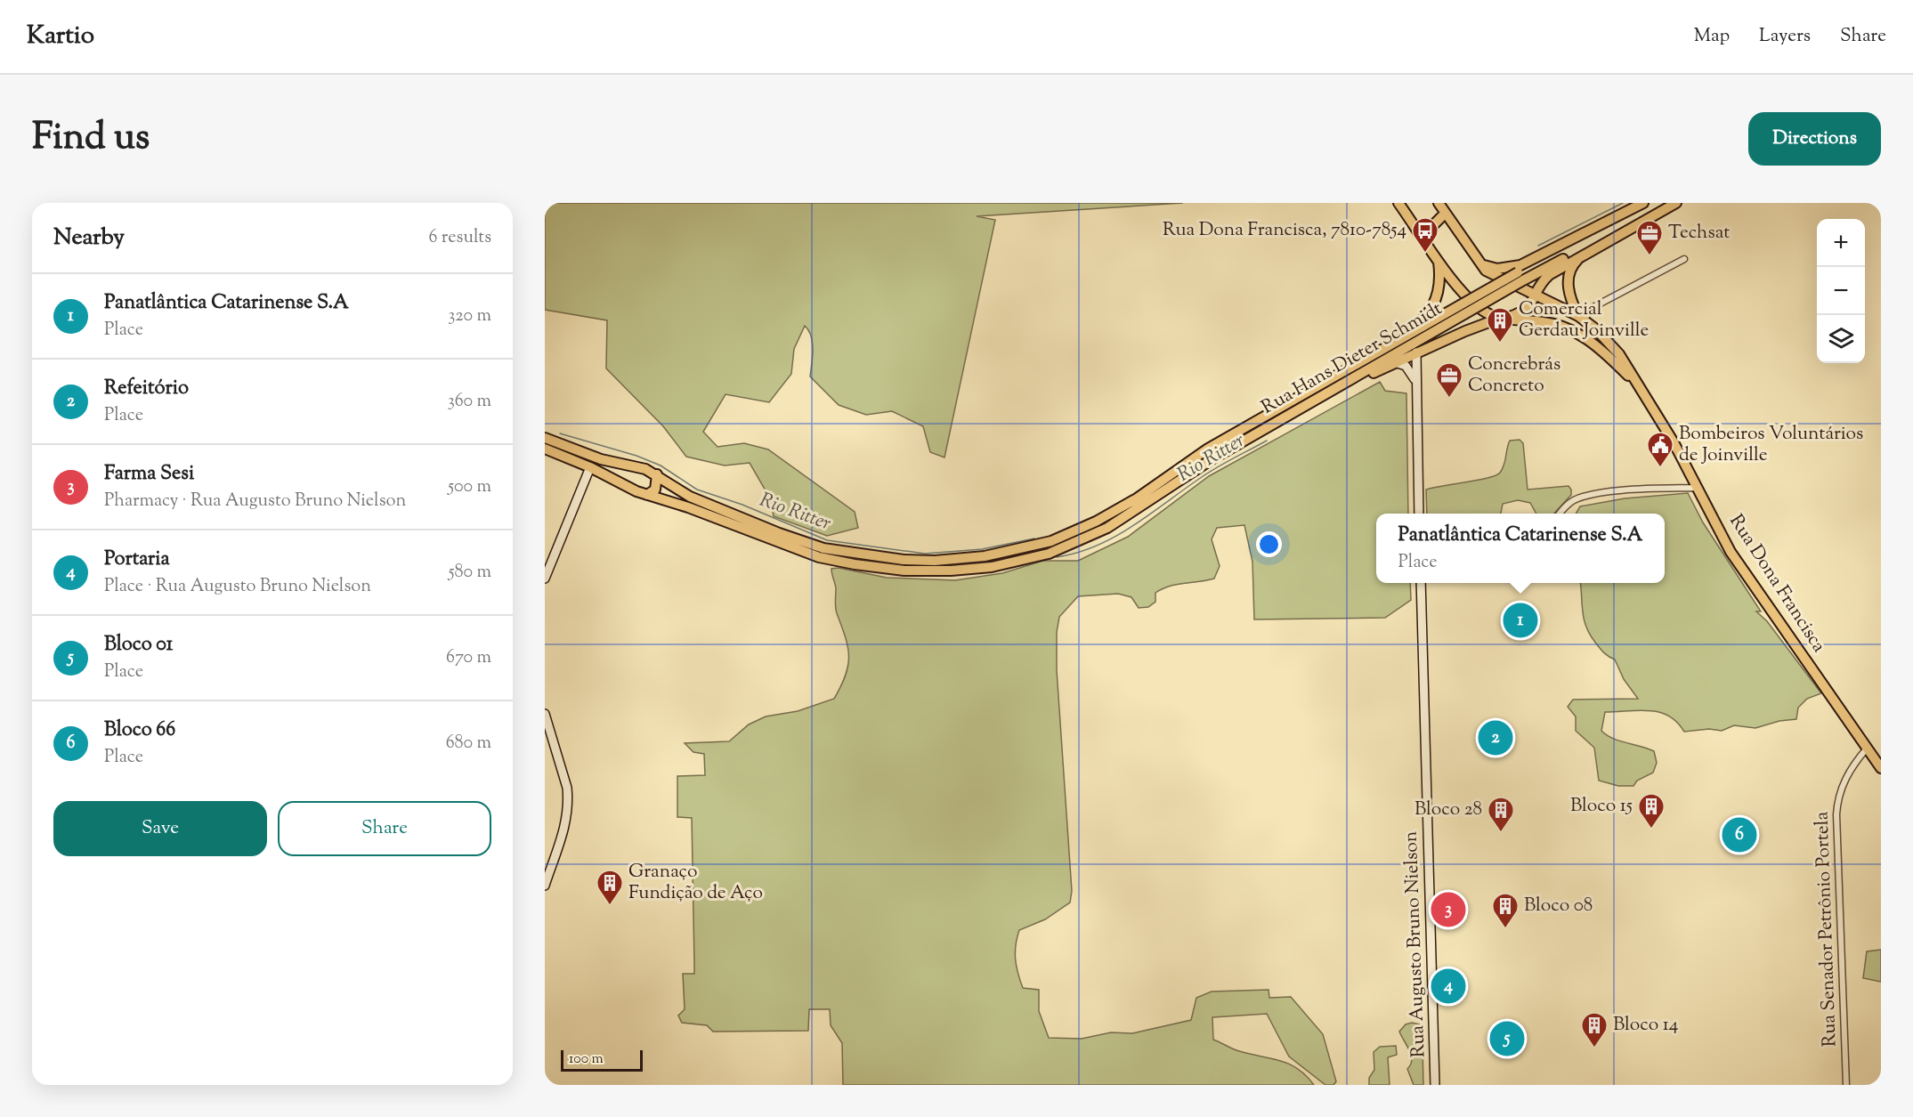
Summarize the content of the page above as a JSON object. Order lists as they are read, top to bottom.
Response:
{
  "streets": {
    "main road": ["Rua Hans Dieter Schmidt", "Rua Dona Francisca", "Rua Augusto Bruno Nielson"],
    "street": ["Rua Senador Petrônio Portela"]
  },
  "crossings": [
    ["Rua Dona Francisca", "Rua Senador Petrônio Portela"]
  ],
  "water": ["Rio Ritter"],
  "places": {
    "bus stop": ["Rua Dona Francisca, 7810-7854"],
    "office": ["Techsat", "Concrebrás Concreto"],
    "building": [
      "Comercial Gerdau Joinville",
      "Bloco 15",
      "Bloco 28",
      "Granaço Fundição de Aço",
      "Bloco 08",
      "Bloco 14"
    ],
    "public building": ["Bombeiros Voluntários de Joinville"]
  },
  "scale_bar": "100 m",
  "page": {
    "header": "Kartio",
    "nav": ["Map", "Layers", "Share"],
    "title": "Find us",
    "buttons": [
      "Directions",
      ["Save", "Share"]
    ],
    "heading": ["Nearby", "6 results"],
    "map_buttons": ["+", "−"],
    "list": [
      {
        "mark": "1",
        "name": "Panatlântica Catarinense S.A",
        "note": "Place",
        "value": "320 m"
      },
      {
        "mark": "2",
        "name": "Refeitório",
        "note": "Place",
        "value": "360 m"
      },
      {
        "mark": "3",
        "name": "Farma Sesi",
        "note": "Pharmacy · Rua Augusto Bruno Nielson",
        "value": "500 m"
      },
      {
        "mark": "4",
        "name": "Portaria",
        "note": "Place · Rua Augusto Bruno Nielson",
        "value": "580 m"
      },
      {
        "mark": "5",
        "name": "Bloco 01",
        "note": "Place",
        "value": "670 m"
      },
      {
        "mark": "6",
        "name": "Bloco 66",
        "note": "Place",
        "value": "680 m"
      }
    ],
    "popup": ["Panatlântica Catarinense S.A", "Place"],
    "pins": [
      "1",
      "2",
      "6",
      "3",
      "4",
      "5"
    ],
    "scale": "100 m"
  }
}
